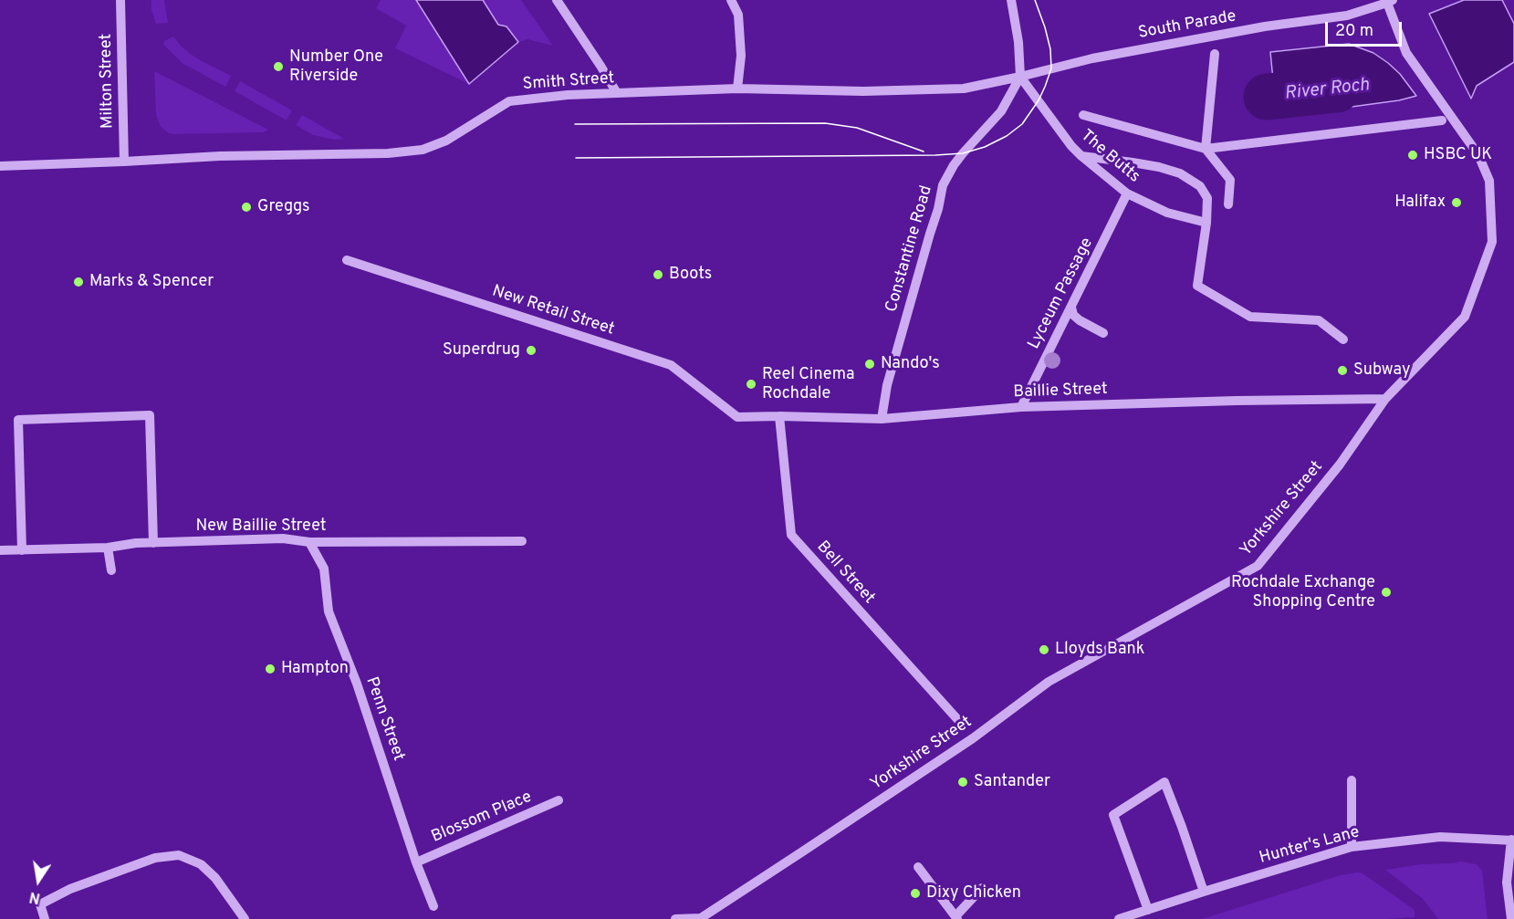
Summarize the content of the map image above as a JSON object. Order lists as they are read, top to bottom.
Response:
{
  "streets": {
    "street": [
      "South Parade",
      "Milton Street",
      "Smith Street",
      "The Butts",
      "Constantine Road",
      "Lyceum Passage",
      "New Retail Street",
      "Baillie Street",
      "Yorkshire Street",
      "New Baillie Street",
      "Bell Street",
      "Penn Street",
      "Blossom Place",
      "Hunter's Lane"
    ]
  },
  "crossings": [
    ["South Parade", "Smith Street"],
    ["South Parade", "The Butts"],
    ["South Parade", "Constantine Road"],
    ["South Parade", "Yorkshire Street"],
    ["Milton Street", "Smith Street"],
    ["Smith Street", "The Butts"],
    ["Smith Street", "Constantine Road"],
    ["The Butts", "Constantine Road"],
    ["The Butts", "Lyceum Passage"],
    ["Constantine Road", "Baillie Street"],
    ["Lyceum Passage", "Baillie Street"],
    ["New Retail Street", "Baillie Street"],
    ["Baillie Street", "Yorkshire Street"],
    ["Baillie Street", "Bell Street"],
    ["New Baillie Street", "Penn Street"],
    ["Penn Street", "Blossom Place"]
  ],
  "water": ["River Roch"],
  "places": [
    "Number One Riverside",
    "HSBC UK",
    "Halifax",
    "Greggs",
    "Boots",
    "Marks & Spencer",
    "Superdrug",
    "Nando's",
    "Subway",
    "Reel Cinema Rochdale",
    "Rochdale Exchange Shopping Centre",
    "Lloyds Bank",
    "Hampton",
    "Santander",
    "Dixy Chicken"
  ],
  "scale_bar": "20 m",
  "north": "bottom"
}
